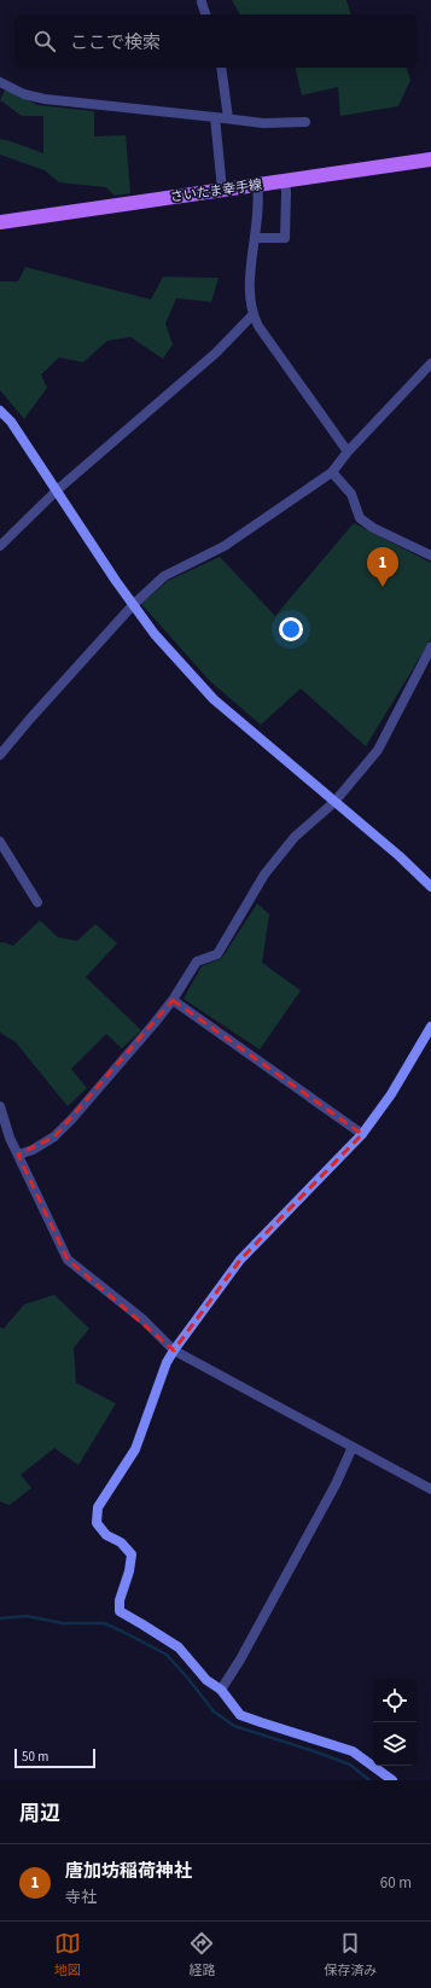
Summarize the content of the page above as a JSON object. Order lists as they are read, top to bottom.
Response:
{
  "streets": {
    "main road": ["さいたま幸手線"]
  },
  "scale_bar": "50 m",
  "page": {
    "search": "ここで検索",
    "pins": "1",
    "scale": "50 m",
    "heading": "周辺",
    "list": [
      {
        "mark": "1",
        "name": "唐加坊稲荷神社",
        "note": "寺社",
        "value": "60 m"
      }
    ],
    "nav": ["地図", "経路", "保存済み"]
  }
}
